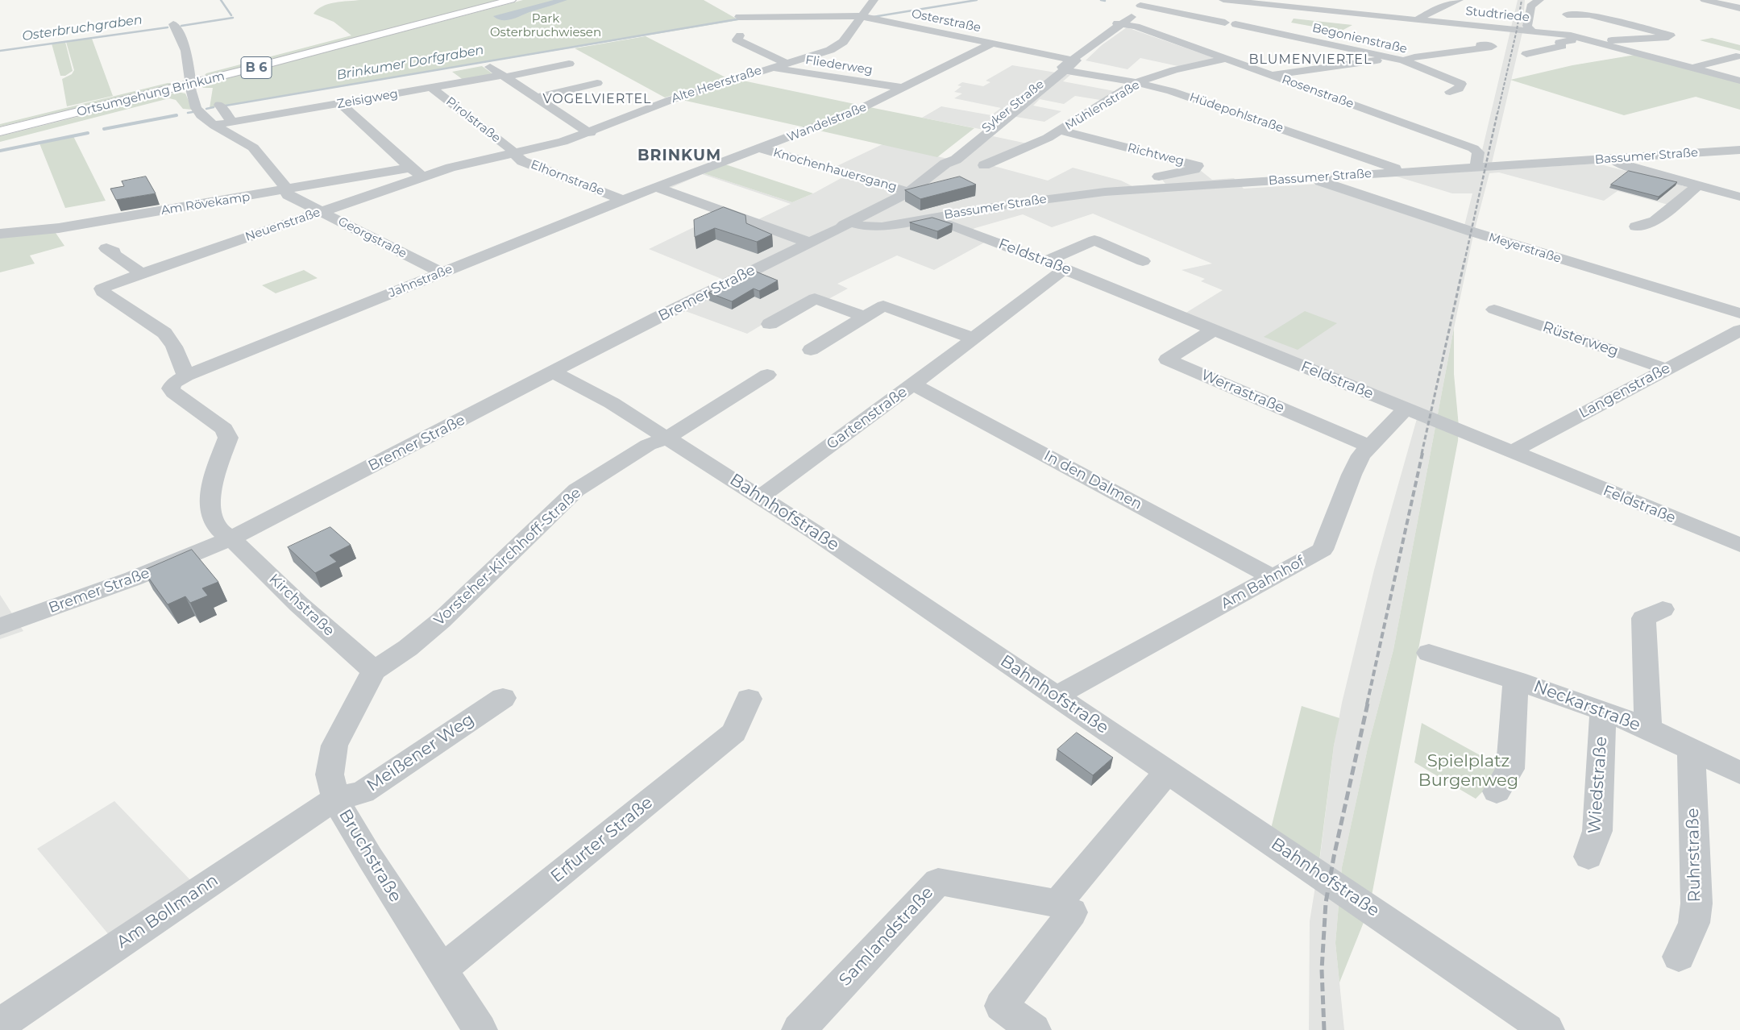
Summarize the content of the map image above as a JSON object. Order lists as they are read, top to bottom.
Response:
{
  "streets": {
    "highway": ["B 6", "Ortsumgehung Brinkum"],
    "street": [
      "Studtriede",
      "Osterstraße",
      "Begonienstraße",
      "Fliederweg",
      "Alte Heerstraße",
      "Rosenstraße",
      "Zeisigweg",
      "Mühlenstraße",
      "Syker Straße",
      "Hüdepohlstraße",
      "Pirolstraße",
      "Wandelstraße",
      "Richtweg",
      "Bassumer Straße",
      "Knochenhauersgang",
      "Elhornstraße",
      "Am Rövekamp",
      "Neuenstraße",
      "Georgstraße",
      "Meyerstraße",
      "Feldstraße",
      "Jahnstraße",
      "Bremer Straße",
      "Rüsterweg",
      "Langenstraße",
      "Werrastraße",
      "Gartenstraße",
      "In den Dalmen",
      "Bahnhofstraße",
      "Vorsteher-Kirchhoff-Straße",
      "Am Bahnhof",
      "Kirchstraße",
      "Neckarstraße",
      "Meißener Weg",
      "Wiedstraße",
      "Erfurter Straße",
      "Ruhrstraße",
      "Bruchstraße",
      "Am Bollmann",
      "Samlandstraße"
    ]
  },
  "crossings": [
    ["Osterstraße", "Alte Heerstraße"],
    ["Osterstraße", "Syker Straße"],
    ["Osterstraße", "Hüdepohlstraße"],
    ["Osterstraße", "Wandelstraße"],
    ["Begonienstraße", "Syker Straße"],
    ["Fliederweg", "Alte Heerstraße"],
    ["Fliederweg", "Wandelstraße"],
    ["Alte Heerstraße", "Pirolstraße"],
    ["Alte Heerstraße", "Elhornstraße"],
    ["Alte Heerstraße", "Neuenstraße"],
    ["Rosenstraße", "Mühlenstraße"],
    ["Rosenstraße", "Syker Straße"],
    ["Rosenstraße", "Bassumer Straße"],
    ["Zeisigweg", "Pirolstraße"],
    ["Mühlenstraße", "Hüdepohlstraße"],
    ["Mühlenstraße", "Richtweg"],
    ["Syker Straße", "Hüdepohlstraße"],
    ["Syker Straße", "Bassumer Straße"],
    ["Syker Straße", "Knochenhauersgang"],
    ["Syker Straße", "Bremer Straße"],
    ["Hüdepohlstraße", "Bassumer Straße"],
    ["Pirolstraße", "Elhornstraße"],
    ["Wandelstraße", "Knochenhauersgang"],
    ["Wandelstraße", "Jahnstraße"],
    ["Richtweg", "Bassumer Straße"],
    ["Bassumer Straße", "Meyerstraße"],
    ["Bassumer Straße", "Feldstraße"],
    ["Bassumer Straße", "Bremer Straße"],
    ["Elhornstraße", "Jahnstraße"],
    ["Am Rövekamp", "Georgstraße"],
    ["Neuenstraße", "Georgstraße"],
    ["Neuenstraße", "Jahnstraße"],
    ["Georgstraße", "Jahnstraße"],
    ["Feldstraße", "Langenstraße"],
    ["Feldstraße", "Werrastraße"],
    ["Feldstraße", "Gartenstraße"],
    ["Feldstraße", "Am Bahnhof"],
    ["Jahnstraße", "Bremer Straße"],
    ["Jahnstraße", "Kirchstraße"],
    ["Bremer Straße", "Bahnhofstraße"],
    ["Bremer Straße", "Kirchstraße"],
    ["Rüsterweg", "Langenstraße"],
    ["Werrastraße", "Am Bahnhof"],
    ["Gartenstraße", "In den Dalmen"],
    ["Gartenstraße", "Bahnhofstraße"],
    ["In den Dalmen", "Am Bahnhof"],
    ["Bahnhofstraße", "Vorsteher-Kirchhoff-Straße"],
    ["Bahnhofstraße", "Am Bahnhof"],
    ["Vorsteher-Kirchhoff-Straße", "Kirchstraße"],
    ["Vorsteher-Kirchhoff-Straße", "Bruchstraße"],
    ["Kirchstraße", "Bruchstraße"],
    ["Neckarstraße", "Wiedstraße"],
    ["Neckarstraße", "Ruhrstraße"],
    ["Meißener Weg", "Bruchstraße"],
    ["Meißener Weg", "Am Bollmann"],
    ["Erfurter Straße", "Bruchstraße"],
    ["Bruchstraße", "Am Bollmann"]
  ],
  "districts": ["BLUMENVIERTEL", "VOGELVIERTEL", "BRINKUM"],
  "water": ["Osterbruchgraben", "Brinkumer Dorfgraben"],
  "parks": ["Park Osterbruchwiesen", "Spielplatz Burgenweg"]
}
